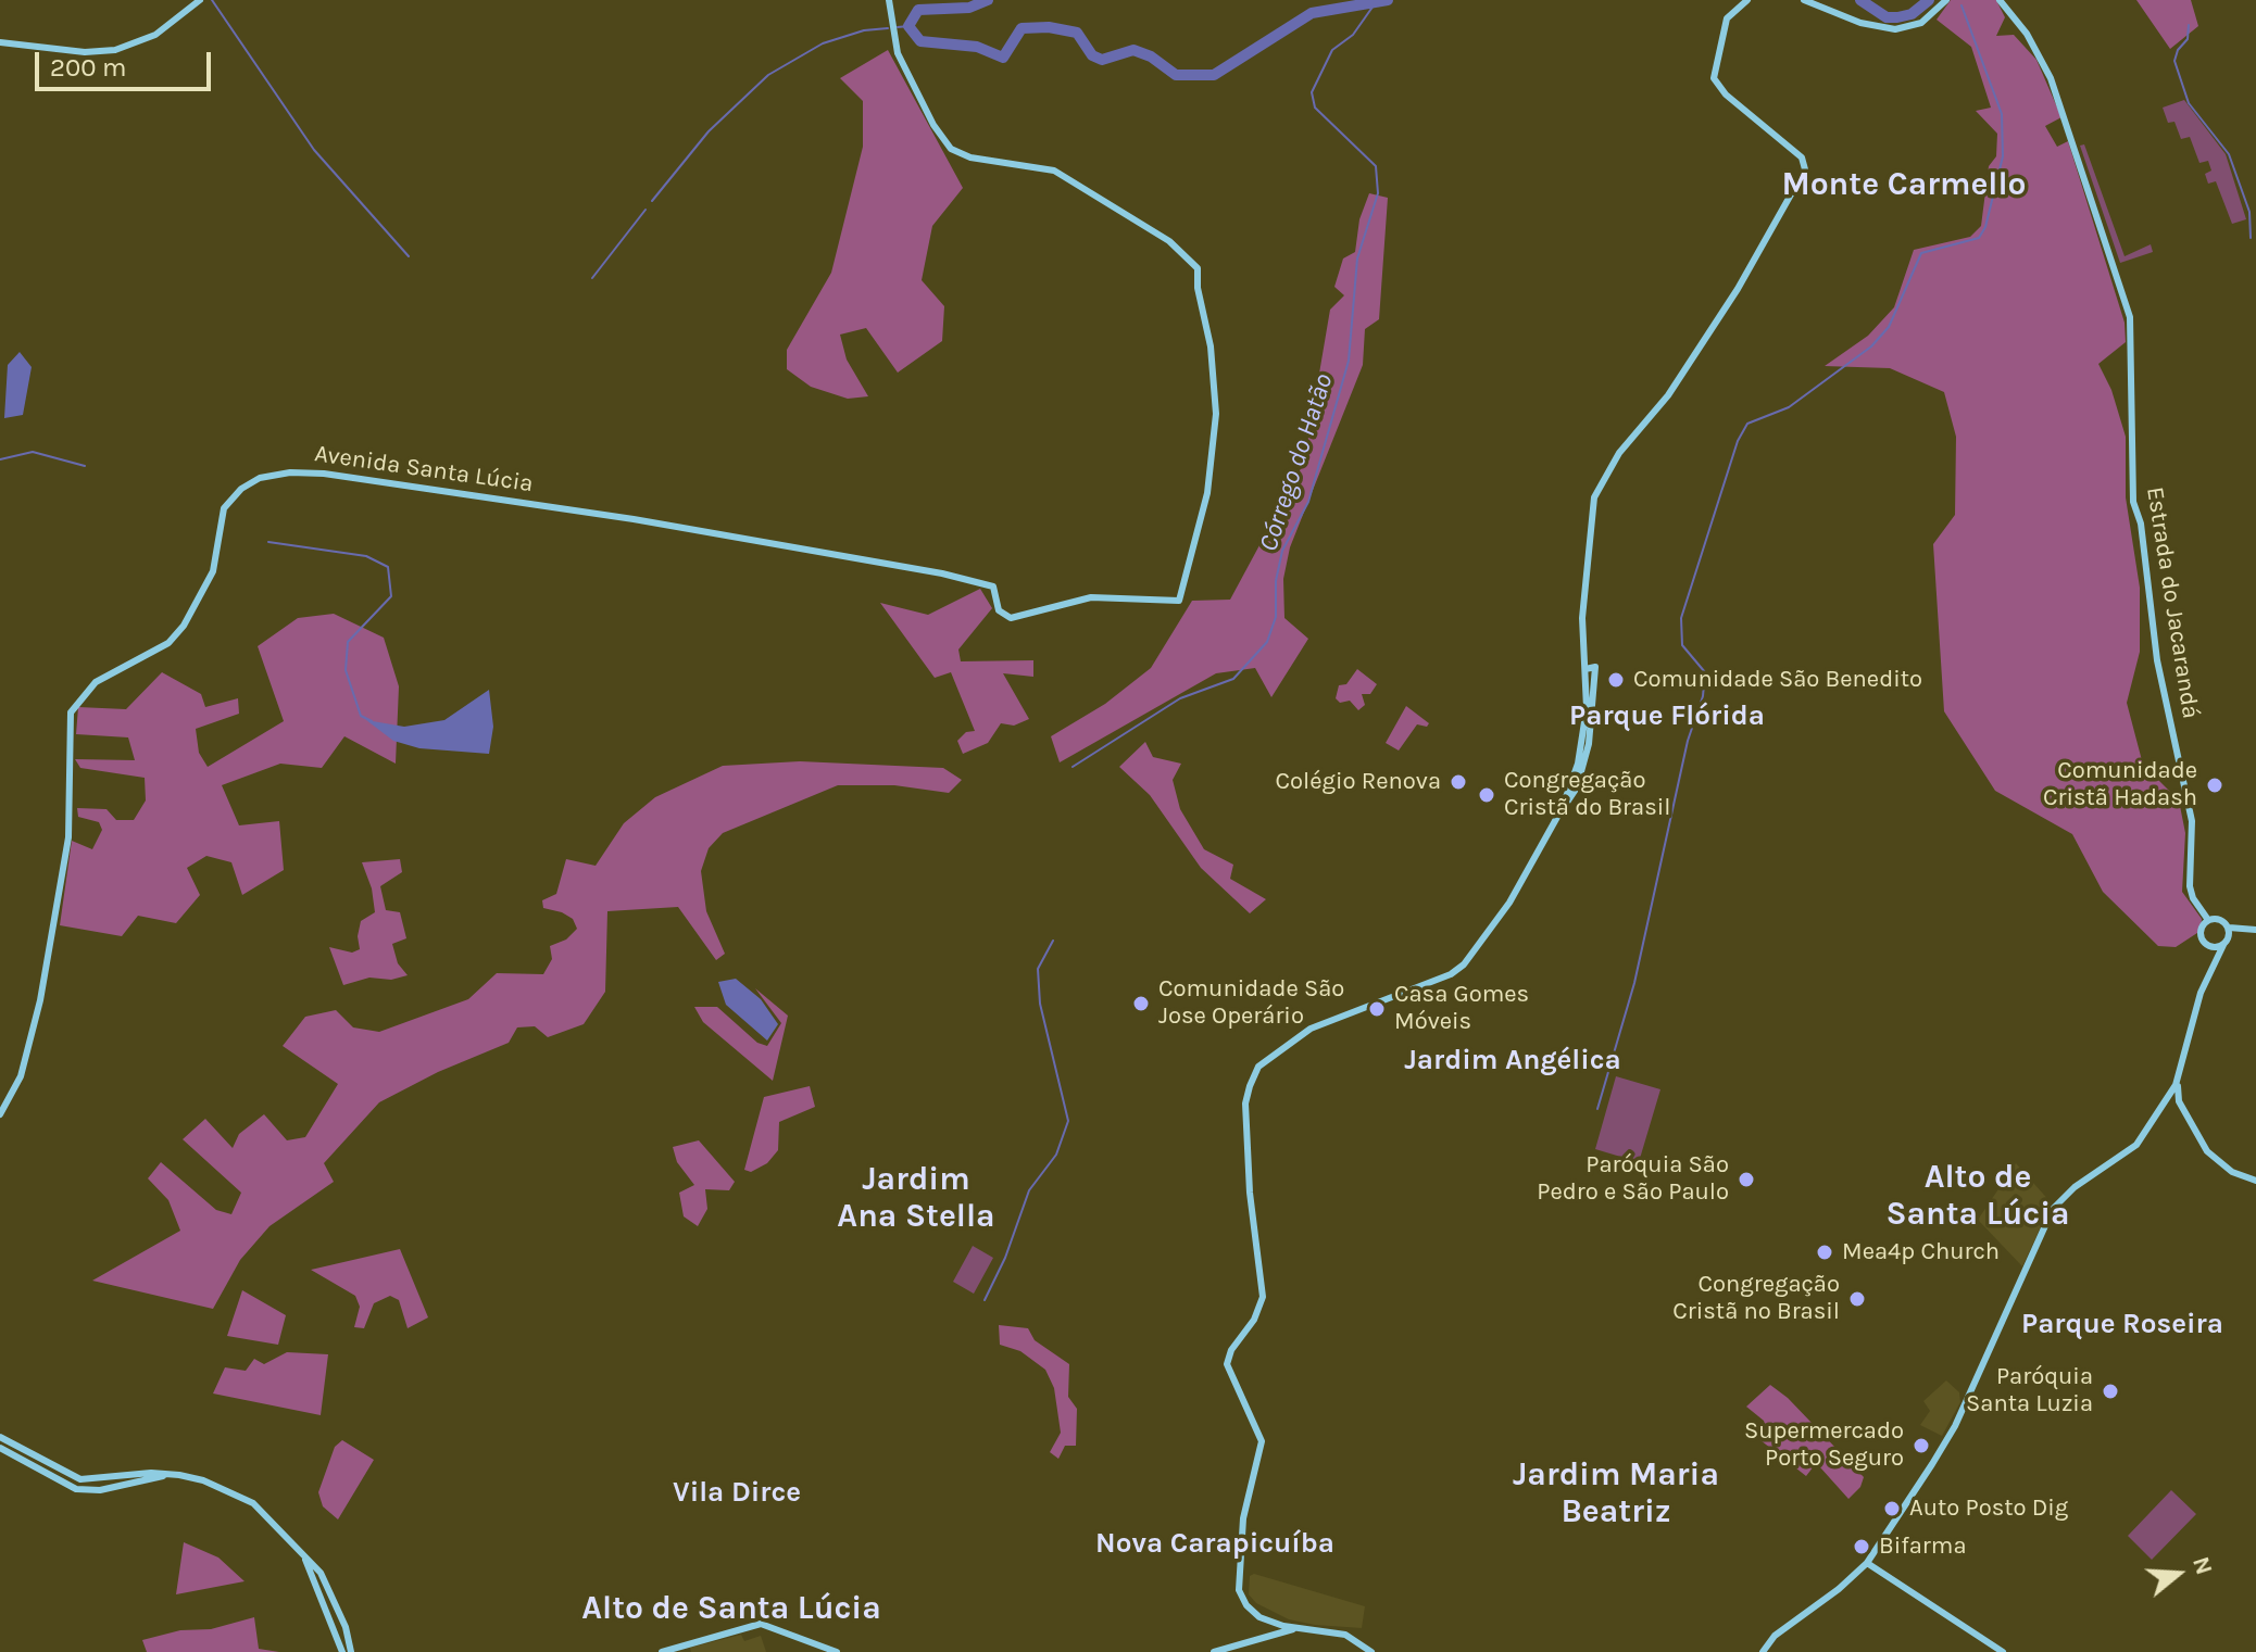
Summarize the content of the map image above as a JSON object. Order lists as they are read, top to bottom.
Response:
{
  "streets": {
    "street": ["Avenida Santa Lúcia", "Estrada do Jacarandá"]
  },
  "districts": [
    "Monte Carmello",
    "Parque Flórida",
    "Jardim Angélica",
    "Alto de Santa Lúcia",
    "Jardim Ana Stella",
    "Parque Roseira",
    "Jardim Maria Beatriz",
    "Vila Dirce",
    "Nova Carapicuíba",
    "Alto de Santa Lúcia"
  ],
  "water": ["Córrego do Hatão"],
  "places": [
    "Comunidade São Benedito",
    "Colégio Renova",
    "Comunidade Cristã Hadash",
    "Congregação Cristã do Brasil",
    "Comunidade São Jose Operário",
    "Casa Gomes Móveis",
    "Paróquia São Pedro e São Paulo",
    "Mea4p Church",
    "Congregação Cristã no Brasil",
    "Paróquia Santa Luzia",
    "Supermercado Porto Seguro",
    "Auto Posto Dig",
    "Bifarma"
  ],
  "scale_bar": "200 m",
  "north": "right"
}
